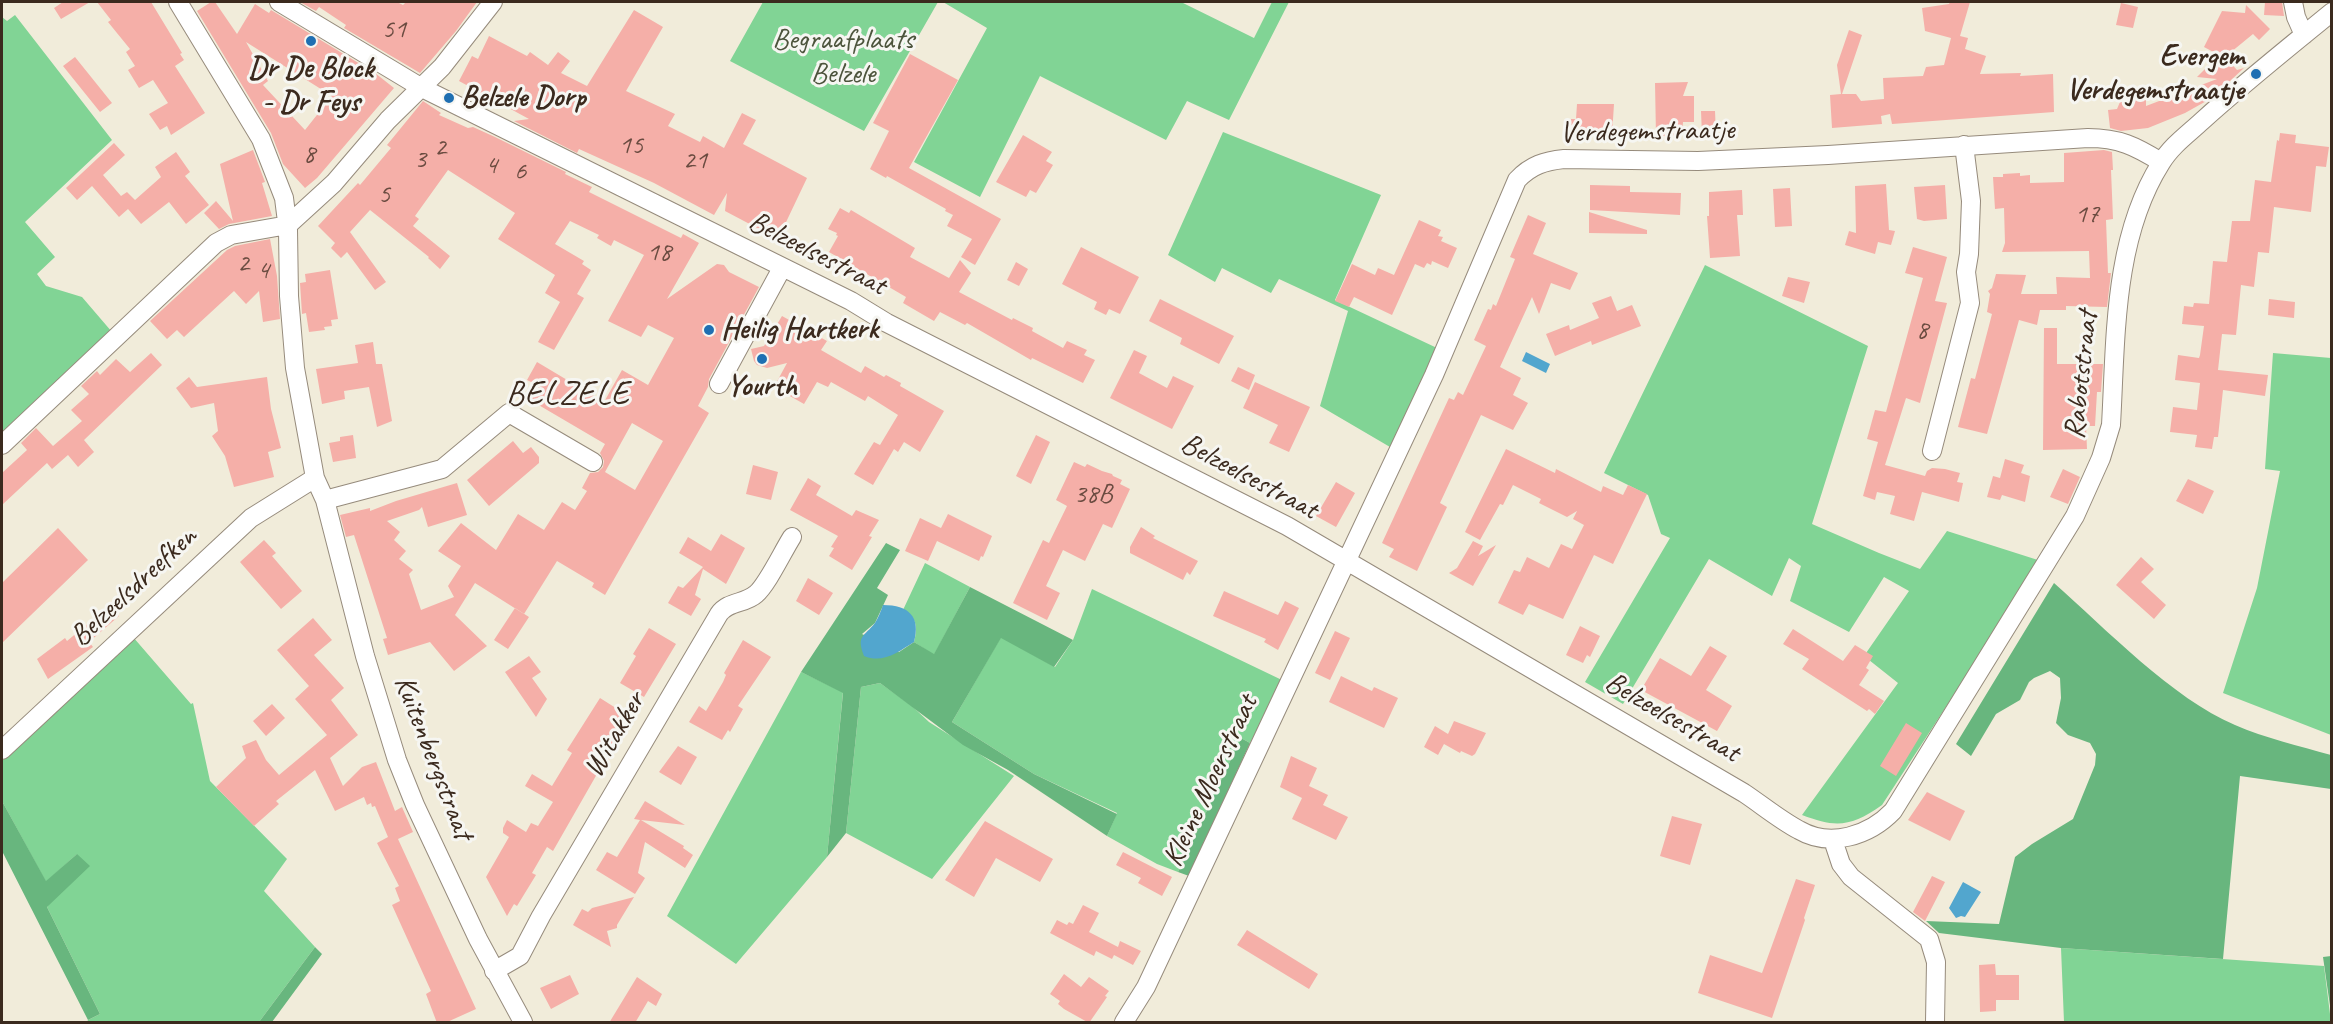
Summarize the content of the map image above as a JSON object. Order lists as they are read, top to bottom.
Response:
{
  "streets": {
    "street": [
      "Verdegemstraatje",
      "Belzeelsestraat",
      "Rabotstraat",
      "Belzeelsdreefken",
      "Witakker",
      "Kuitenbergstraat",
      "Kleine Moerstraat"
    ]
  },
  "crossings": [
    ["Verdegemstraatje", "Belzeelsestraat"],
    ["Verdegemstraatje", "Rabotstraat"],
    ["Verdegemstraatje", "Kleine Moerstraat"],
    ["Belzeelsestraat", "Rabotstraat"],
    ["Belzeelsestraat", "Kleine Moerstraat"],
    ["Belzeelsdreefken", "Kuitenbergstraat"],
    ["Witakker", "Kuitenbergstraat"]
  ],
  "districts": ["BELZELE"],
  "parks": ["Begraafplaats Belzele"],
  "places": [
    "Dr De Block - Dr Feys",
    "Evergem Verdegemstraatje",
    "Belzele Dorp",
    "Heilig Hartkerk",
    "Yourth"
  ],
  "house_numbers": [
    "51",
    "15",
    "2",
    "8",
    "3",
    "21",
    "4",
    "6",
    "5",
    "17",
    "18",
    "2",
    "4",
    "8",
    "38B"
  ]
}
